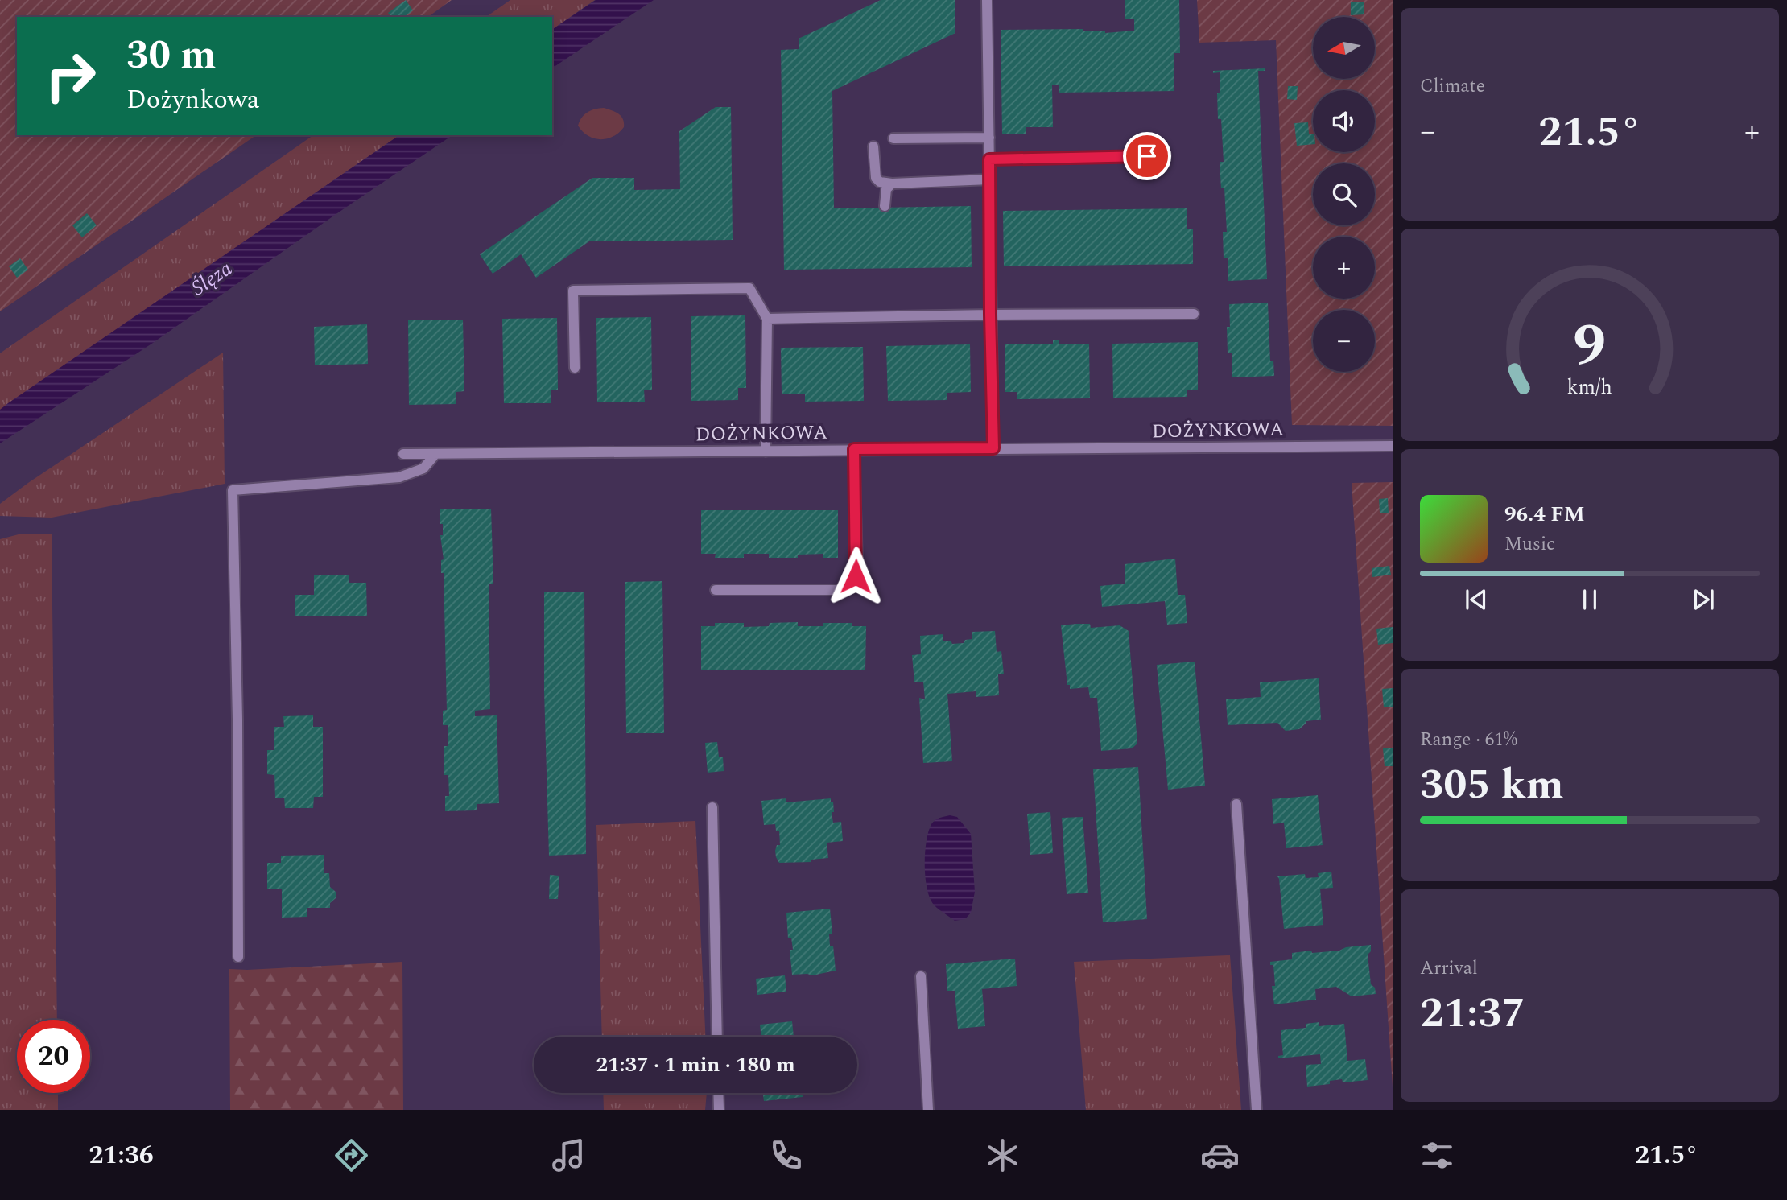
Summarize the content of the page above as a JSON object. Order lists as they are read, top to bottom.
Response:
{
  "streets": {
    "street": ["DOŻYNKOWA"]
  },
  "water": ["Ślęza"],
  "north": "left",
  "page": {
    "tile": [
      "Climate",
      ["Range · 61%", "305 km"],
      ["Arrival", "21:37"]
    ],
    "map_buttons": ["+", "−"],
    "turn": ["30 m", "Dożynkowa"],
    "heat": ["−", "21.5°", "+"],
    "song": ["96.4 FM", "Music"],
    "limit": "20",
    "trip": "21:37 · 1 min · 180 m",
    "tabs": ["21:36", "21.5°"],
    "gauge": ["9", "km/h"]
  }
}
